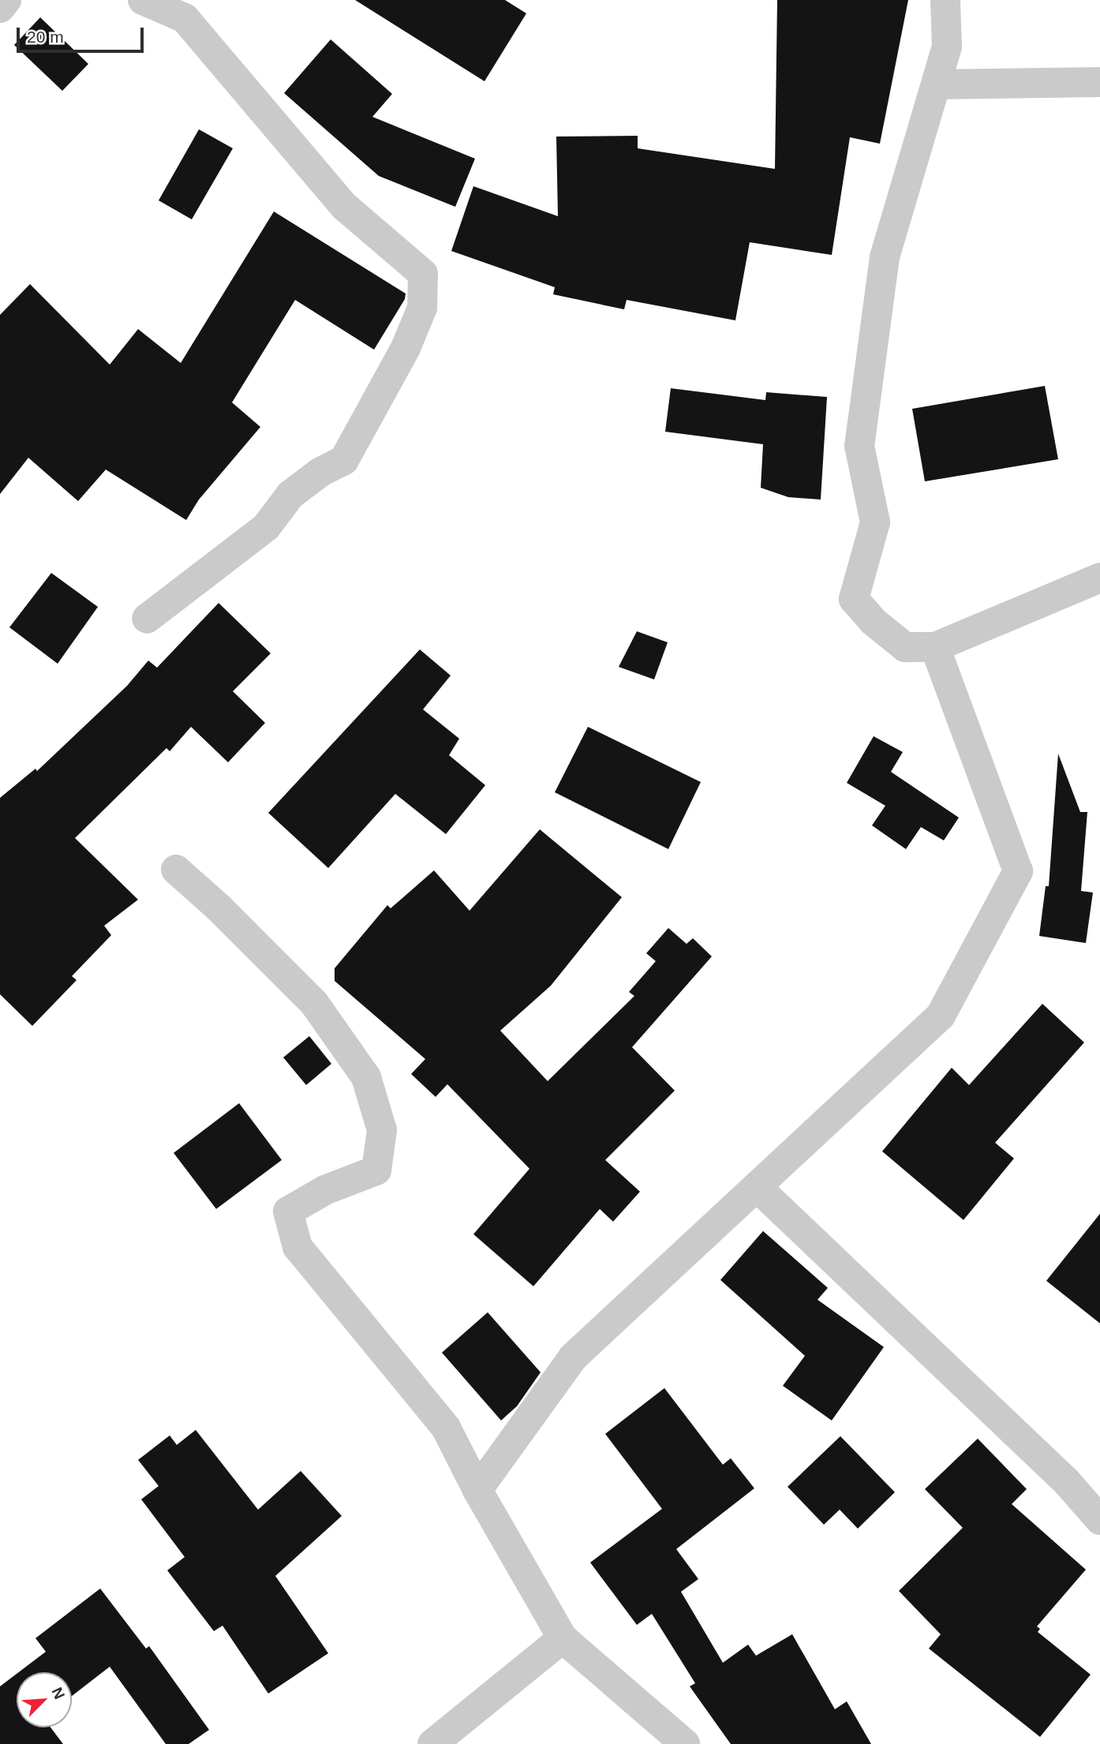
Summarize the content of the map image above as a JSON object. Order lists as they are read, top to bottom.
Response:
{
  "scale_bar": "20 m",
  "north": "top right"
}
